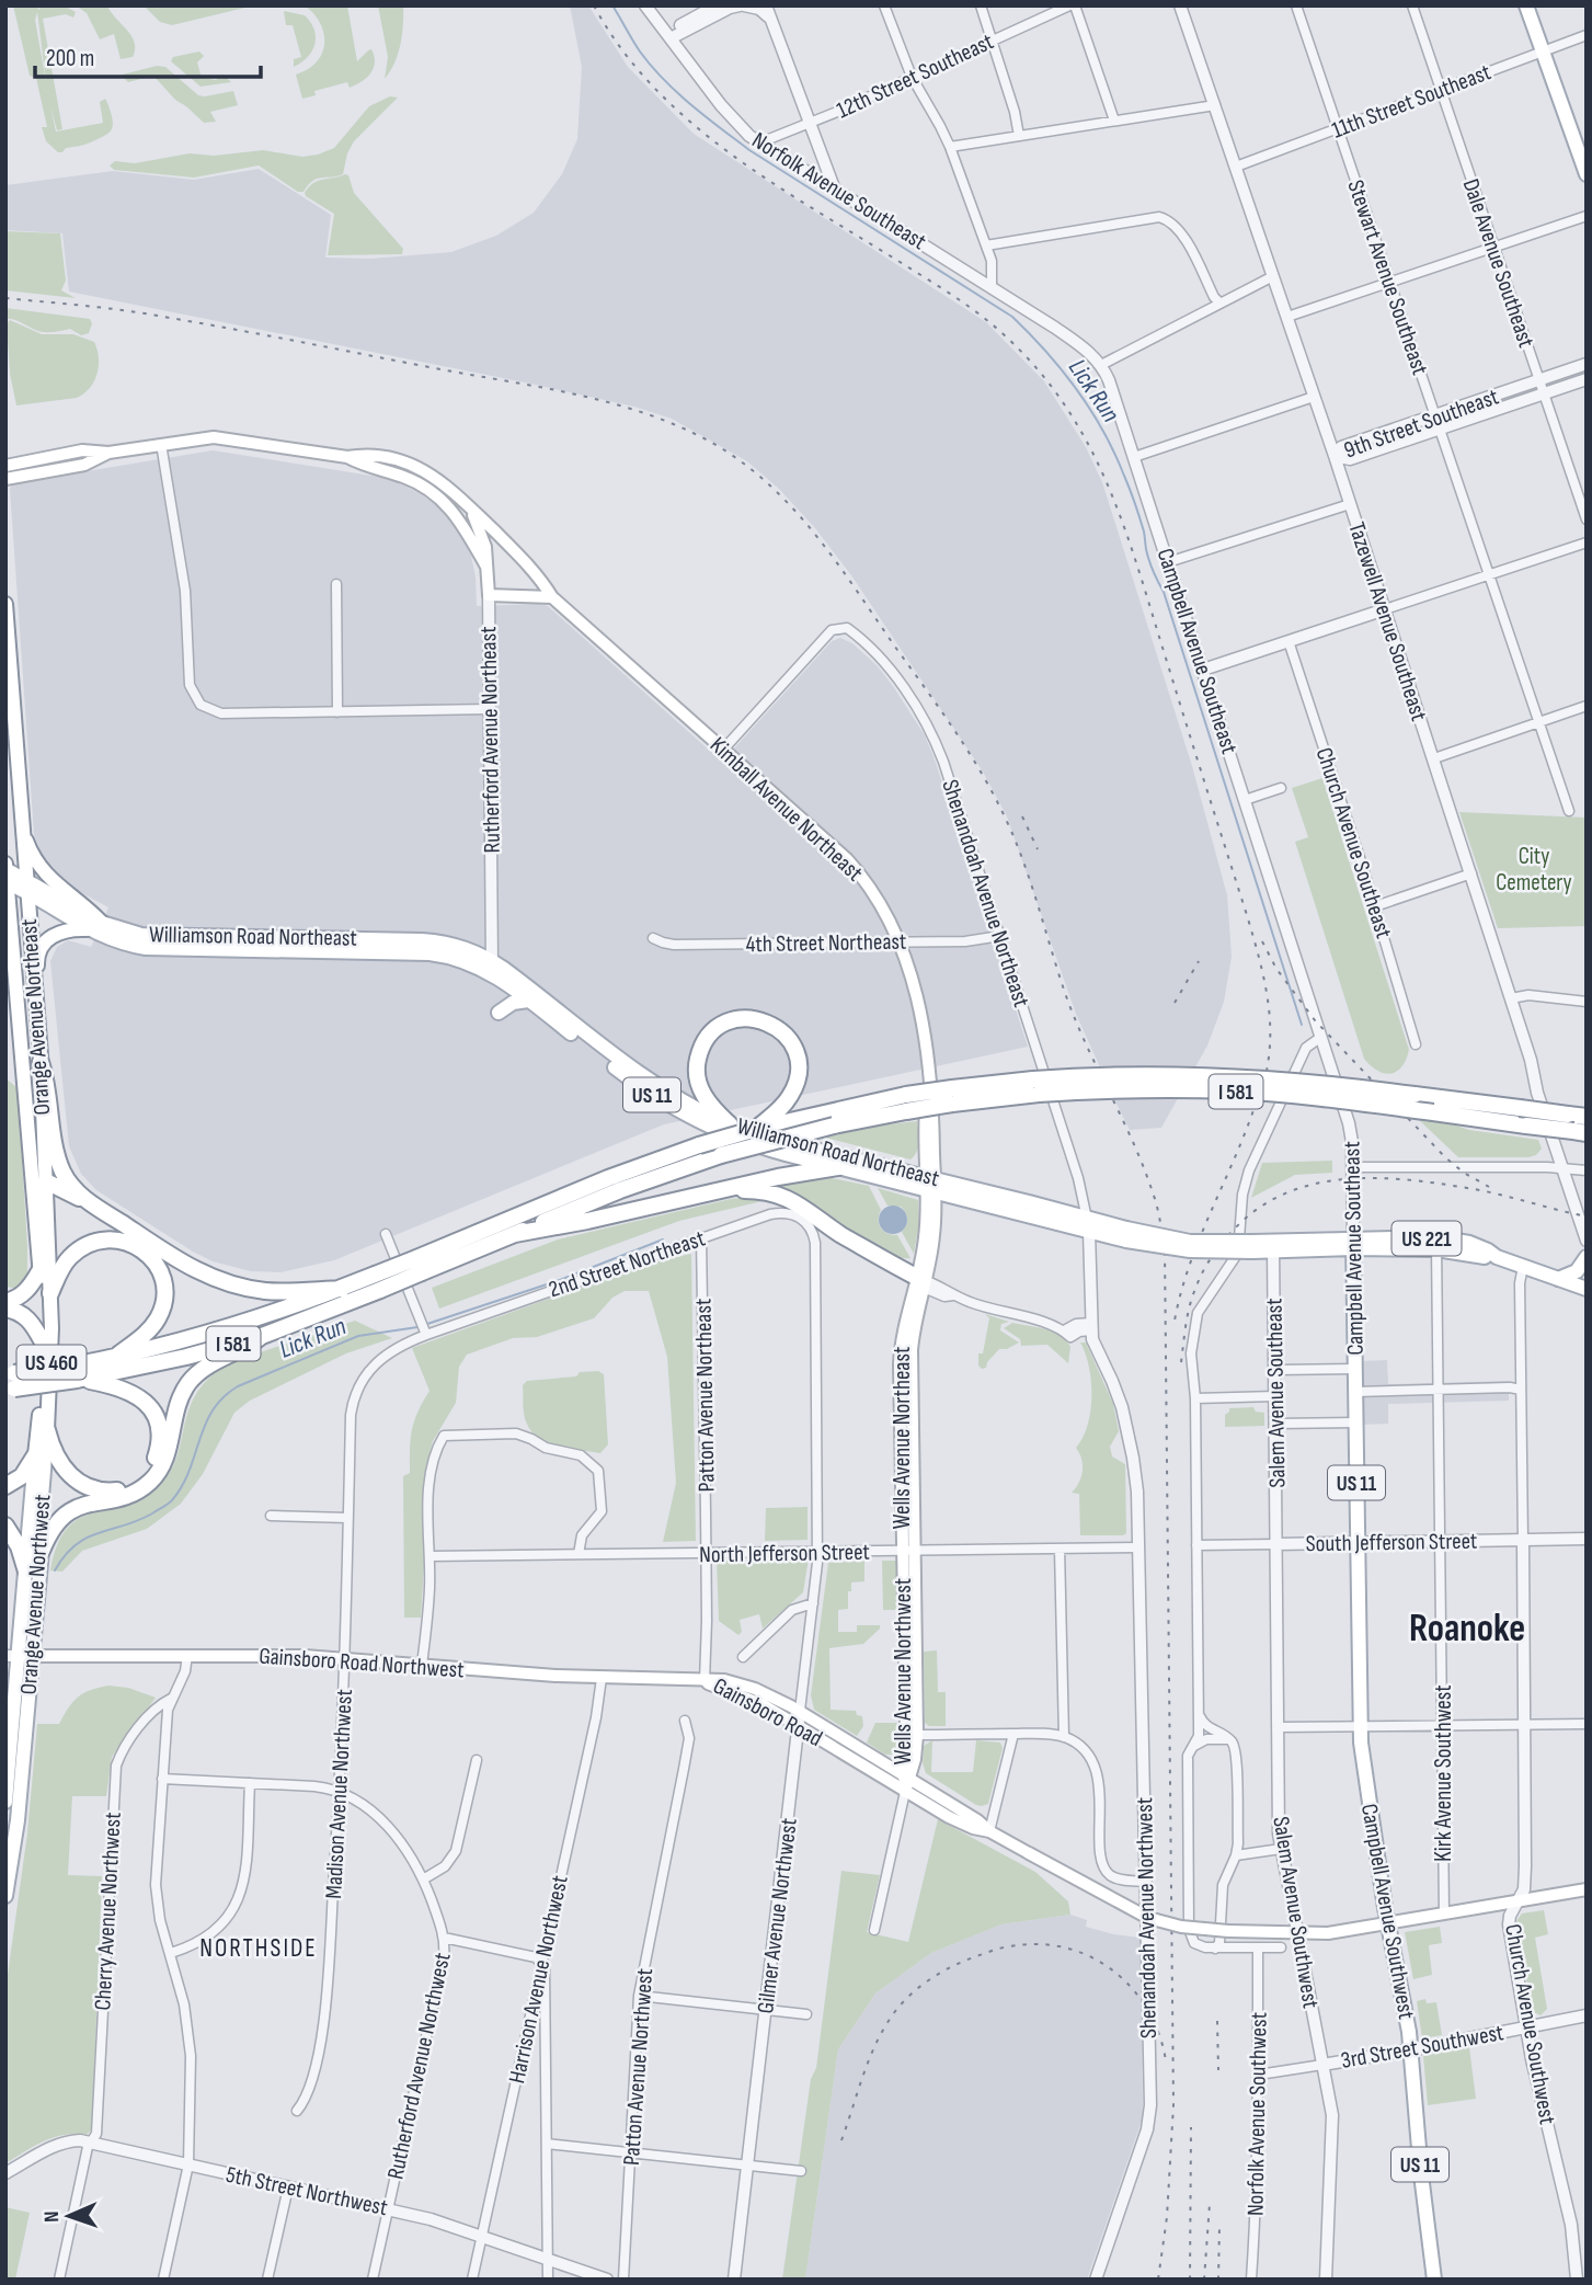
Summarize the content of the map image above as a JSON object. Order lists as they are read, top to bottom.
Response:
{
  "streets": {
    "highway": ["I 581"],
    "main road": [
      "Campbell Avenue Southeast",
      "Rutherford Avenue Northeast",
      "Kimball Avenue Northeast",
      "Williamson Road Northeast",
      "Orange Avenue Northeast",
      "US 11",
      "US 221",
      "US 460",
      "Wells Avenue Northeast",
      "Orange Avenue Northwest",
      "Gainsboro Road Northwest",
      "Wells Avenue Northwest",
      "Gainsboro Road",
      "Campbell Avenue Southwest"
    ],
    "street": [
      "12th Street Southeast",
      "11th Street Southeast",
      "Norfolk Avenue Southeast",
      "Dale Avenue Southeast",
      "Stewart Avenue Southeast",
      "9th Street Southeast",
      "Tazewell Avenue Southeast",
      "Church Avenue Southeast",
      "Shenandoah Avenue Northeast",
      "4th Street Northeast",
      "2nd Street Northeast",
      "Salem Avenue Southeast",
      "Patton Avenue Northeast",
      "South Jefferson Street",
      "North Jefferson Street",
      "Kirk Avenue Southwest",
      "Madison Avenue Northwest",
      "Cherry Avenue Northwest",
      "Salem Avenue Southwest",
      "Gilmer Avenue Northwest",
      "Shenandoah Avenue Northwest",
      "Harrison Avenue Northwest",
      "Church Avenue Southwest",
      "3rd Street Southwest",
      "Rutherford Avenue Northwest",
      "Patton Avenue Northwest",
      "Norfolk Avenue Southwest",
      "5th Street Northwest"
    ]
  },
  "crossings": [
    ["12th Street Southeast", "Norfolk Avenue Southeast"],
    ["11th Street Southeast", "Dale Avenue Southeast"],
    ["11th Street Southeast", "Stewart Avenue Southeast"],
    ["11th Street Southeast", "Tazewell Avenue Southeast"],
    ["Norfolk Avenue Southeast", "Campbell Avenue Southeast"],
    ["Dale Avenue Southeast", "9th Street Southeast"],
    ["Stewart Avenue Southeast", "9th Street Southeast"],
    ["9th Street Southeast", "Tazewell Avenue Southeast"],
    ["Campbell Avenue Southeast", "US 11"],
    ["Campbell Avenue Southeast", "US 221"],
    ["Rutherford Avenue Northeast", "Kimball Avenue Northeast"],
    ["Rutherford Avenue Northeast", "Williamson Road Northeast"],
    ["Kimball Avenue Northeast", "Shenandoah Avenue Northeast"],
    ["Kimball Avenue Northeast", "Williamson Road Northeast"],
    ["Kimball Avenue Northeast", "4th Street Northeast"],
    ["Kimball Avenue Northeast", "Wells Avenue Northeast"],
    ["Shenandoah Avenue Northeast", "Williamson Road Northeast"],
    ["Shenandoah Avenue Northeast", "4th Street Northeast"],
    ["Shenandoah Avenue Northeast", "North Jefferson Street"],
    ["Shenandoah Avenue Northeast", "Shenandoah Avenue Northwest"],
    ["Williamson Road Northeast", "Orange Avenue Northeast"],
    ["Williamson Road Northeast", "US 11"],
    ["Williamson Road Northeast", "Salem Avenue Southeast"],
    ["Williamson Road Northeast", "Wells Avenue Northeast"],
    ["Orange Avenue Northeast", "Orange Avenue Northwest"],
    ["US 11", "US 221"],
    ["US 11", "Salem Avenue Southeast"],
    ["US 11", "South Jefferson Street"],
    ["US 11", "Campbell Avenue Southwest"],
    ["US 221", "Kirk Avenue Southwest"],
    ["2nd Street Northeast", "Patton Avenue Northeast"],
    ["2nd Street Northeast", "Madison Avenue Northwest"],
    ["2nd Street Northeast", "Gilmer Avenue Northwest"],
    ["Salem Avenue Southeast", "South Jefferson Street"],
    ["Salem Avenue Southeast", "Salem Avenue Southwest"],
    ["Patton Avenue Northeast", "North Jefferson Street"],
    ["Wells Avenue Northeast", "North Jefferson Street"],
    ["Wells Avenue Northeast", "Wells Avenue Northwest"],
    ["South Jefferson Street", "Kirk Avenue Southwest"],
    ["South Jefferson Street", "Campbell Avenue Southwest"],
    ["South Jefferson Street", "Salem Avenue Southwest"],
    ["South Jefferson Street", "Church Avenue Southwest"],
    ["North Jefferson Street", "Wells Avenue Northwest"],
    ["North Jefferson Street", "Gilmer Avenue Northwest"],
    ["North Jefferson Street", "Shenandoah Avenue Northwest"],
    ["Orange Avenue Northwest", "Gainsboro Road Northwest"],
    ["Gainsboro Road Northwest", "Gainsboro Road"],
    ["Gainsboro Road Northwest", "Madison Avenue Northwest"],
    ["Gainsboro Road Northwest", "Harrison Avenue Northwest"],
    ["Wells Avenue Northwest", "Gainsboro Road"],
    ["Gainsboro Road", "Kirk Avenue Southwest"],
    ["Gainsboro Road", "Campbell Avenue Southwest"],
    ["Gainsboro Road", "Salem Avenue Southwest"],
    ["Gainsboro Road", "Gilmer Avenue Northwest"],
    ["Gainsboro Road", "Church Avenue Southwest"],
    ["Madison Avenue Northwest", "Rutherford Avenue Northwest"],
    ["Cherry Avenue Northwest", "5th Street Northwest"],
    ["Campbell Avenue Southwest", "3rd Street Southwest"],
    ["Salem Avenue Southwest", "3rd Street Southwest"],
    ["Harrison Avenue Northwest", "5th Street Northwest"],
    ["Church Avenue Southwest", "3rd Street Southwest"],
    ["3rd Street Southwest", "Norfolk Avenue Southwest"],
    ["Rutherford Avenue Northwest", "5th Street Northwest"]
  ],
  "districts": ["Roanoke", "NORTHSIDE"],
  "water": ["Lick Run"],
  "parks": ["City Cemetery"],
  "scale_bar": "200 m",
  "north": "left"
}
